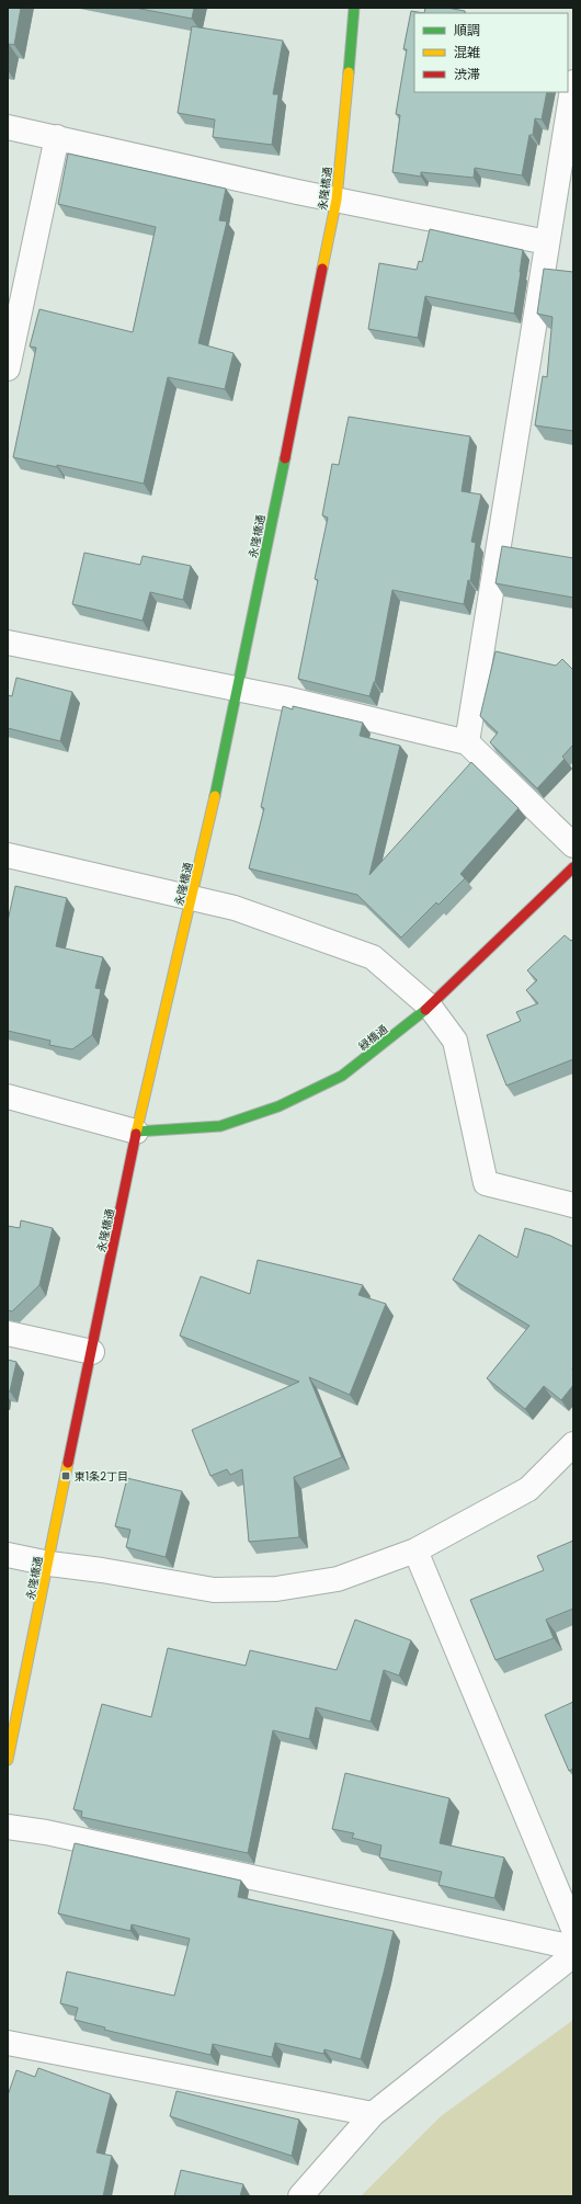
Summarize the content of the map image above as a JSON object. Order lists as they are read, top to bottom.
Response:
{
  "streets": {
    "street": ["永隆橋通", "緑橋通"]
  },
  "crossings": [
    ["永隆橋通", "緑橋通"]
  ],
  "places": {
    "transit": ["東1条2丁目"]
  },
  "legend": ["順調", "混雑", "渋滞"]
}
